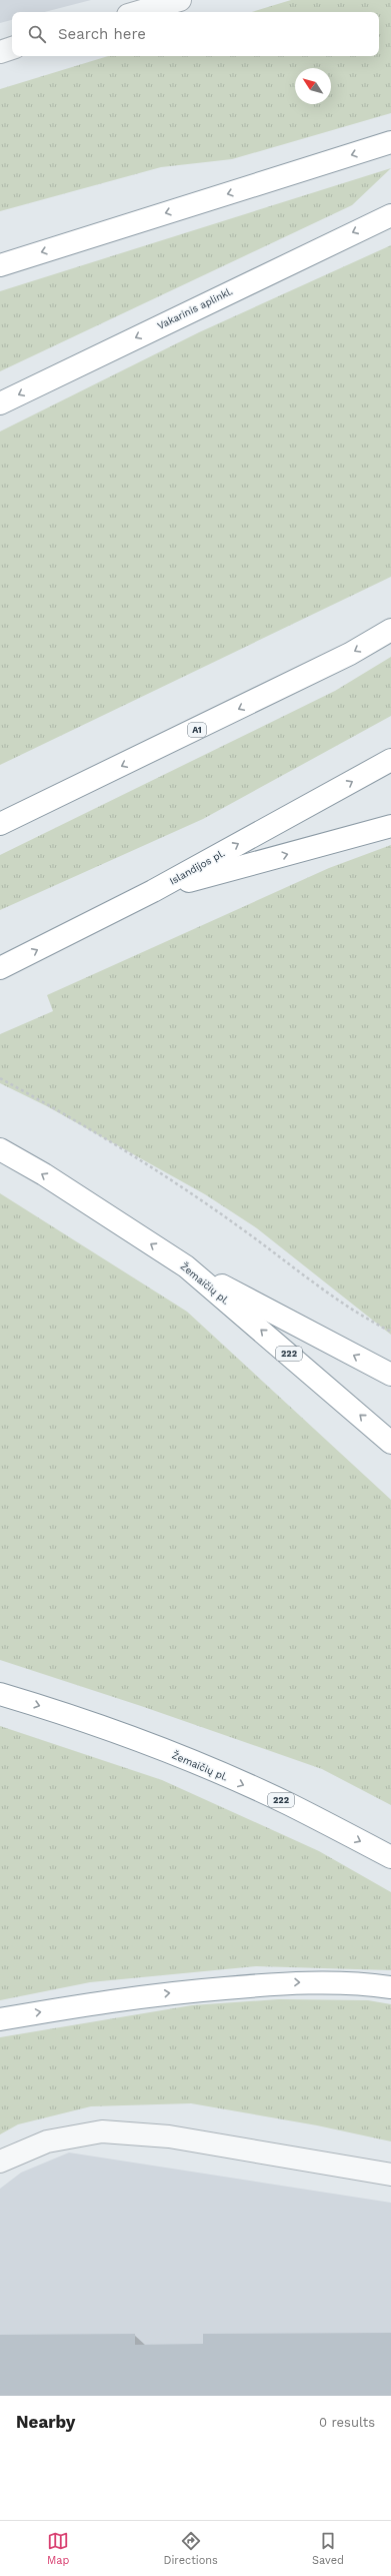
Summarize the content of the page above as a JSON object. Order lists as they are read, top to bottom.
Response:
{
  "streets": {
    "highway": [
      "Vakarinis aplinkl.",
      "A1",
      "Islandijos pl.",
      "Žemaičių pl.",
      "222"
    ]
  },
  "north": "top left",
  "page": {
    "search": "Search here",
    "heading": ["Nearby", "0 results"],
    "nav": ["Map", "Directions", "Saved"]
  }
}
